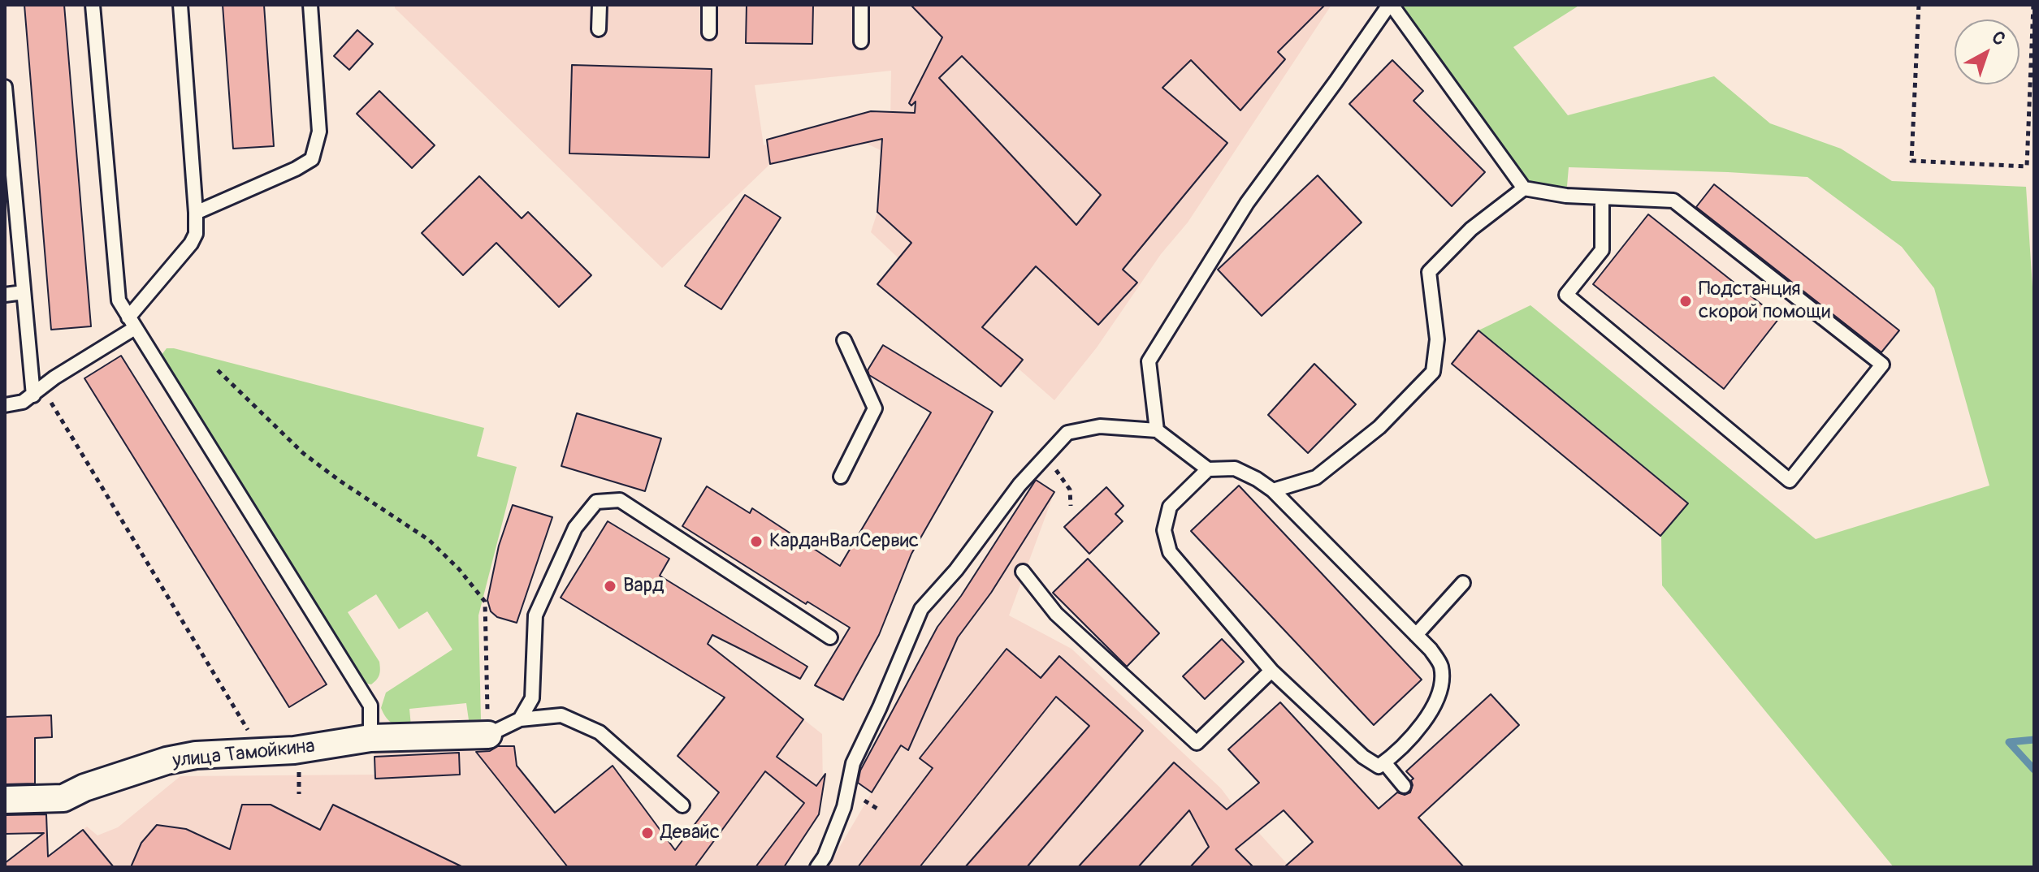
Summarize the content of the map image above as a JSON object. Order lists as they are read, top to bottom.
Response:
{
  "streets": {
    "street": ["улица Тамойкина"]
  },
  "places": [
    "Подстанция скорой помощи",
    "КарданВалСервис",
    "Вард",
    "Девайс"
  ],
  "north": "top right"
}
